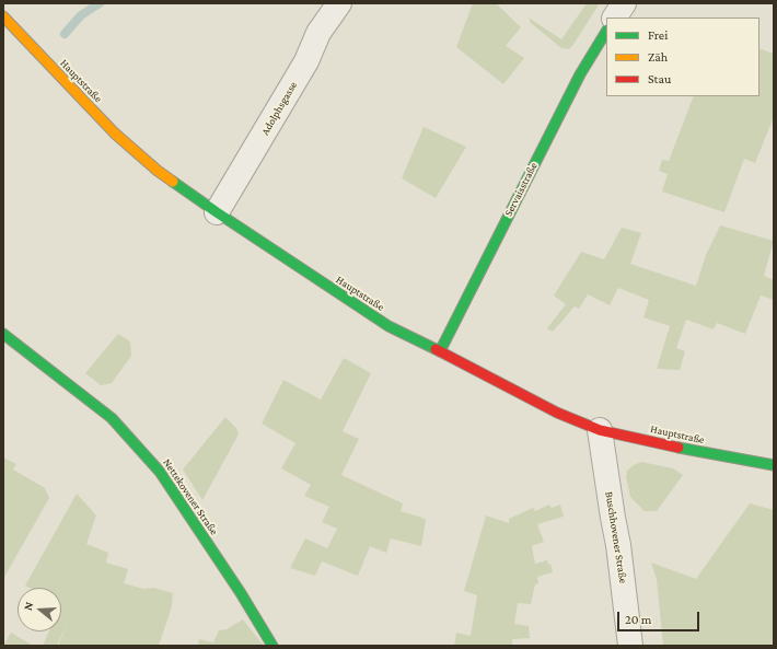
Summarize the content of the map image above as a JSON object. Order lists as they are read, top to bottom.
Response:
{
  "streets": {
    "main road": ["Hauptstraße", "Servaisstraße", "Nettekovener Straße"],
    "street": ["Adolphsgasse", "Buschhovener Straße"]
  },
  "crossings": [
    ["Hauptstraße", "Adolphsgasse"],
    ["Hauptstraße", "Servaisstraße"],
    ["Hauptstraße", "Buschhovener Straße"]
  ],
  "legend": ["Frei", "Zäh", "Stau"],
  "scale_bar": "20 m",
  "north": "left"
}
